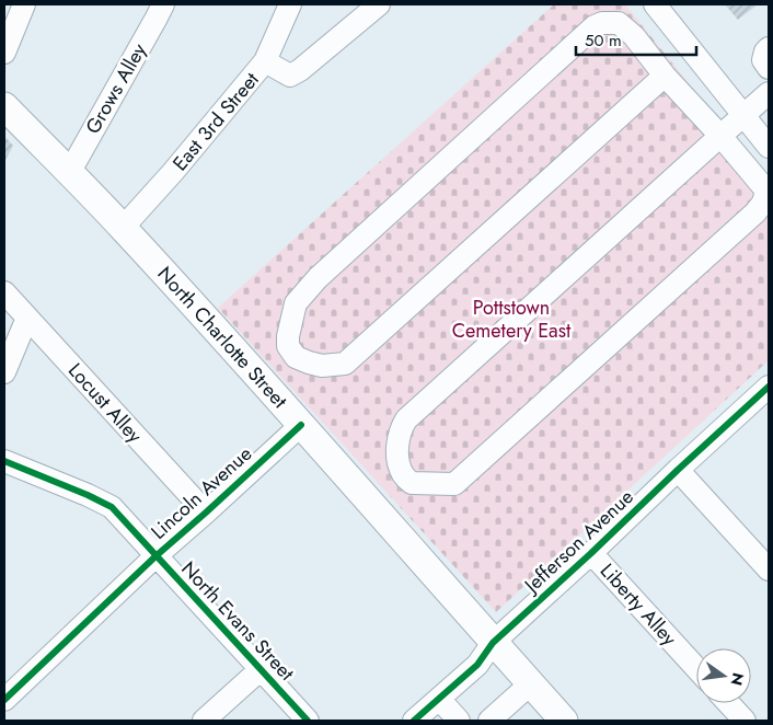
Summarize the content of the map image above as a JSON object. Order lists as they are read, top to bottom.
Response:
{
  "streets": {
    "main road": ["North Charlotte Street"],
    "street": [
      "Grows Alley",
      "East 3rd Street",
      "Locust Alley",
      "Lincoln Avenue",
      "Jefferson Avenue",
      "Liberty Alley",
      "North Evans Street"
    ]
  },
  "crossings": [
    ["Grows Alley", "North Charlotte Street"],
    ["East 3rd Street", "North Charlotte Street"],
    ["North Charlotte Street", "Lincoln Avenue"],
    ["North Charlotte Street", "Jefferson Avenue"],
    ["Locust Alley", "Lincoln Avenue"],
    ["Lincoln Avenue", "North Evans Street"],
    ["Jefferson Avenue", "Liberty Alley"]
  ],
  "parks": ["Pottstown Cemetery East"],
  "scale_bar": "50 m",
  "north": "right"
}
